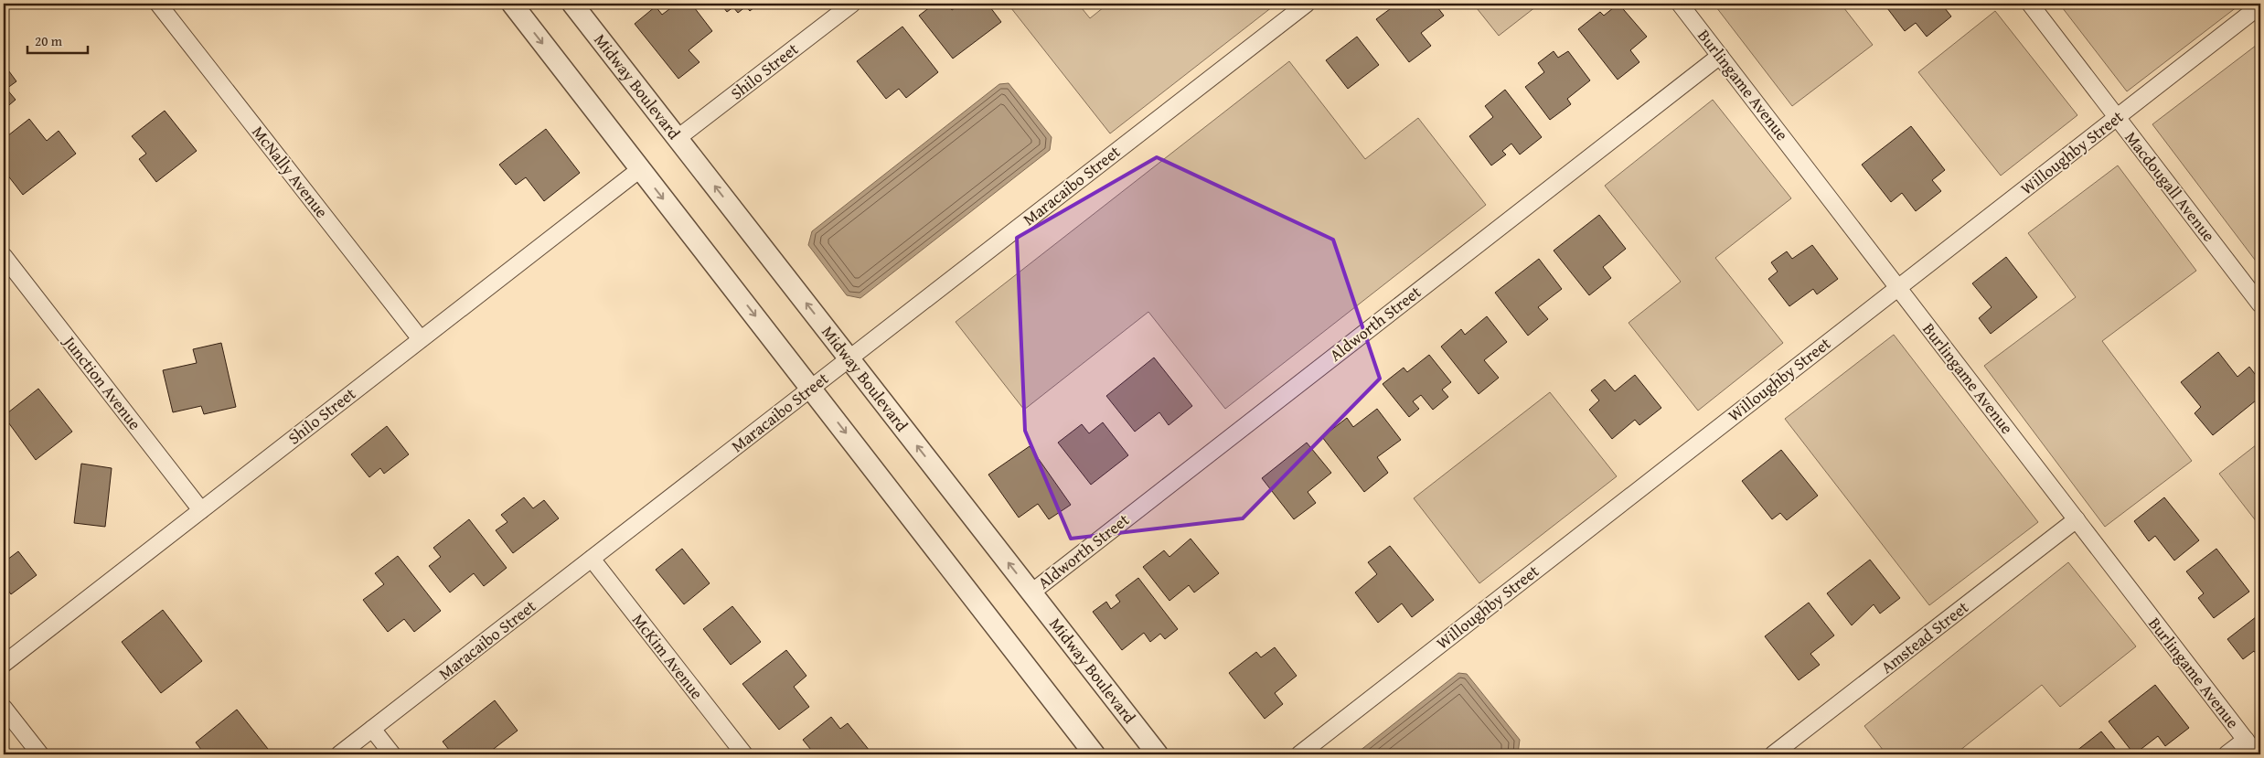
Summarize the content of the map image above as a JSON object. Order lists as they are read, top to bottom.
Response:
{
  "streets": {
    "street": [
      "Shilo Street",
      "Burlingame Avenue",
      "Midway Boulevard",
      "Willoughby Street",
      "McNally Avenue",
      "Maracaibo Street",
      "Macdougall Avenue",
      "Aldworth Street",
      "Junction Avenue",
      "Amstead Street",
      "McKim Avenue"
    ]
  },
  "crossings": [
    ["Shilo Street", "Midway Boulevard"],
    ["Shilo Street", "McNally Avenue"],
    ["Shilo Street", "Junction Avenue"],
    ["Burlingame Avenue", "Willoughby Street"],
    ["Burlingame Avenue", "Aldworth Street"],
    ["Burlingame Avenue", "Amstead Street"],
    ["Midway Boulevard", "Maracaibo Street"],
    ["Midway Boulevard", "Aldworth Street"],
    ["Willoughby Street", "Macdougall Avenue"],
    ["Maracaibo Street", "McKim Avenue"]
  ],
  "scale_bar": "20 m"
}
